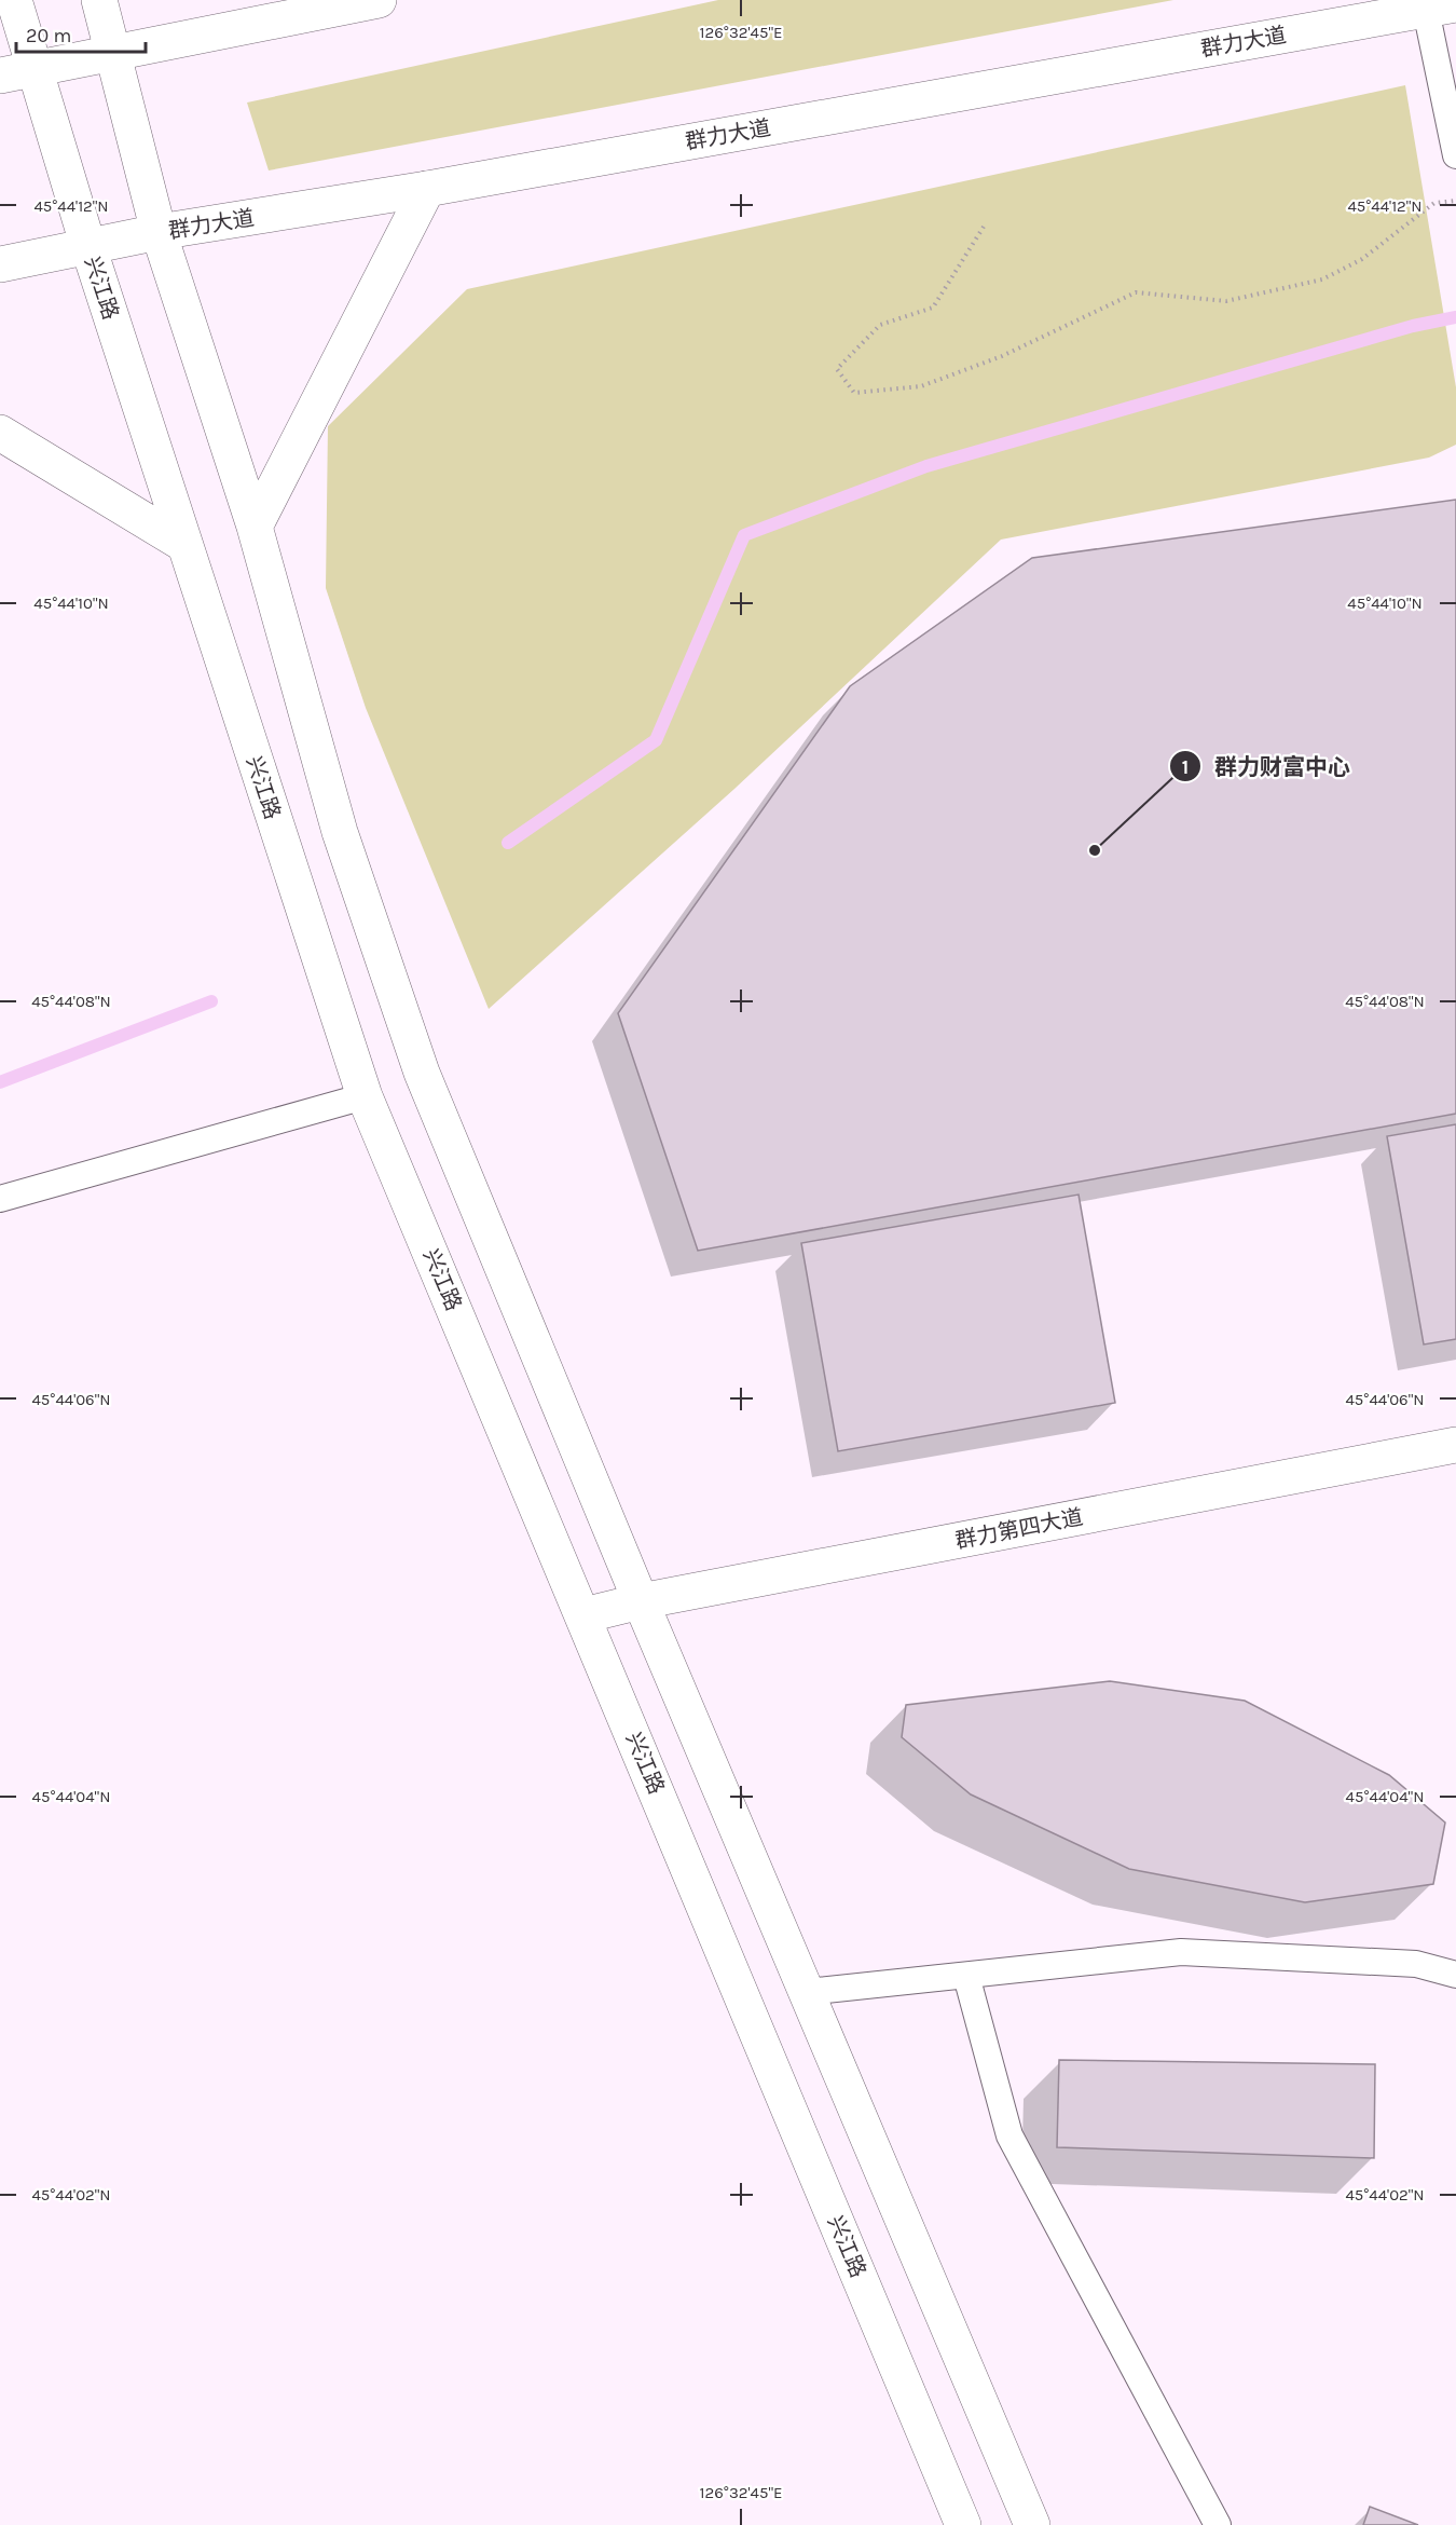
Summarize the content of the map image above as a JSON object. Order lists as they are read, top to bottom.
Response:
{
  "streets": {
    "main road": ["群力大道", "兴江路", "群力第四大道"]
  },
  "crossings": [
    ["群力大道", "兴江路"],
    ["兴江路", "群力第四大道"]
  ],
  "places": ["群力财富中心"],
  "scale_bar": "20 m",
  "coordinates": [
    "126°32'45\"E",
    "45°44'12\"N",
    "45°44'10\"N",
    "45°44'08\"N",
    "45°44'06\"N",
    "45°44'04\"N",
    "45°44'02\"N"
  ]
}
